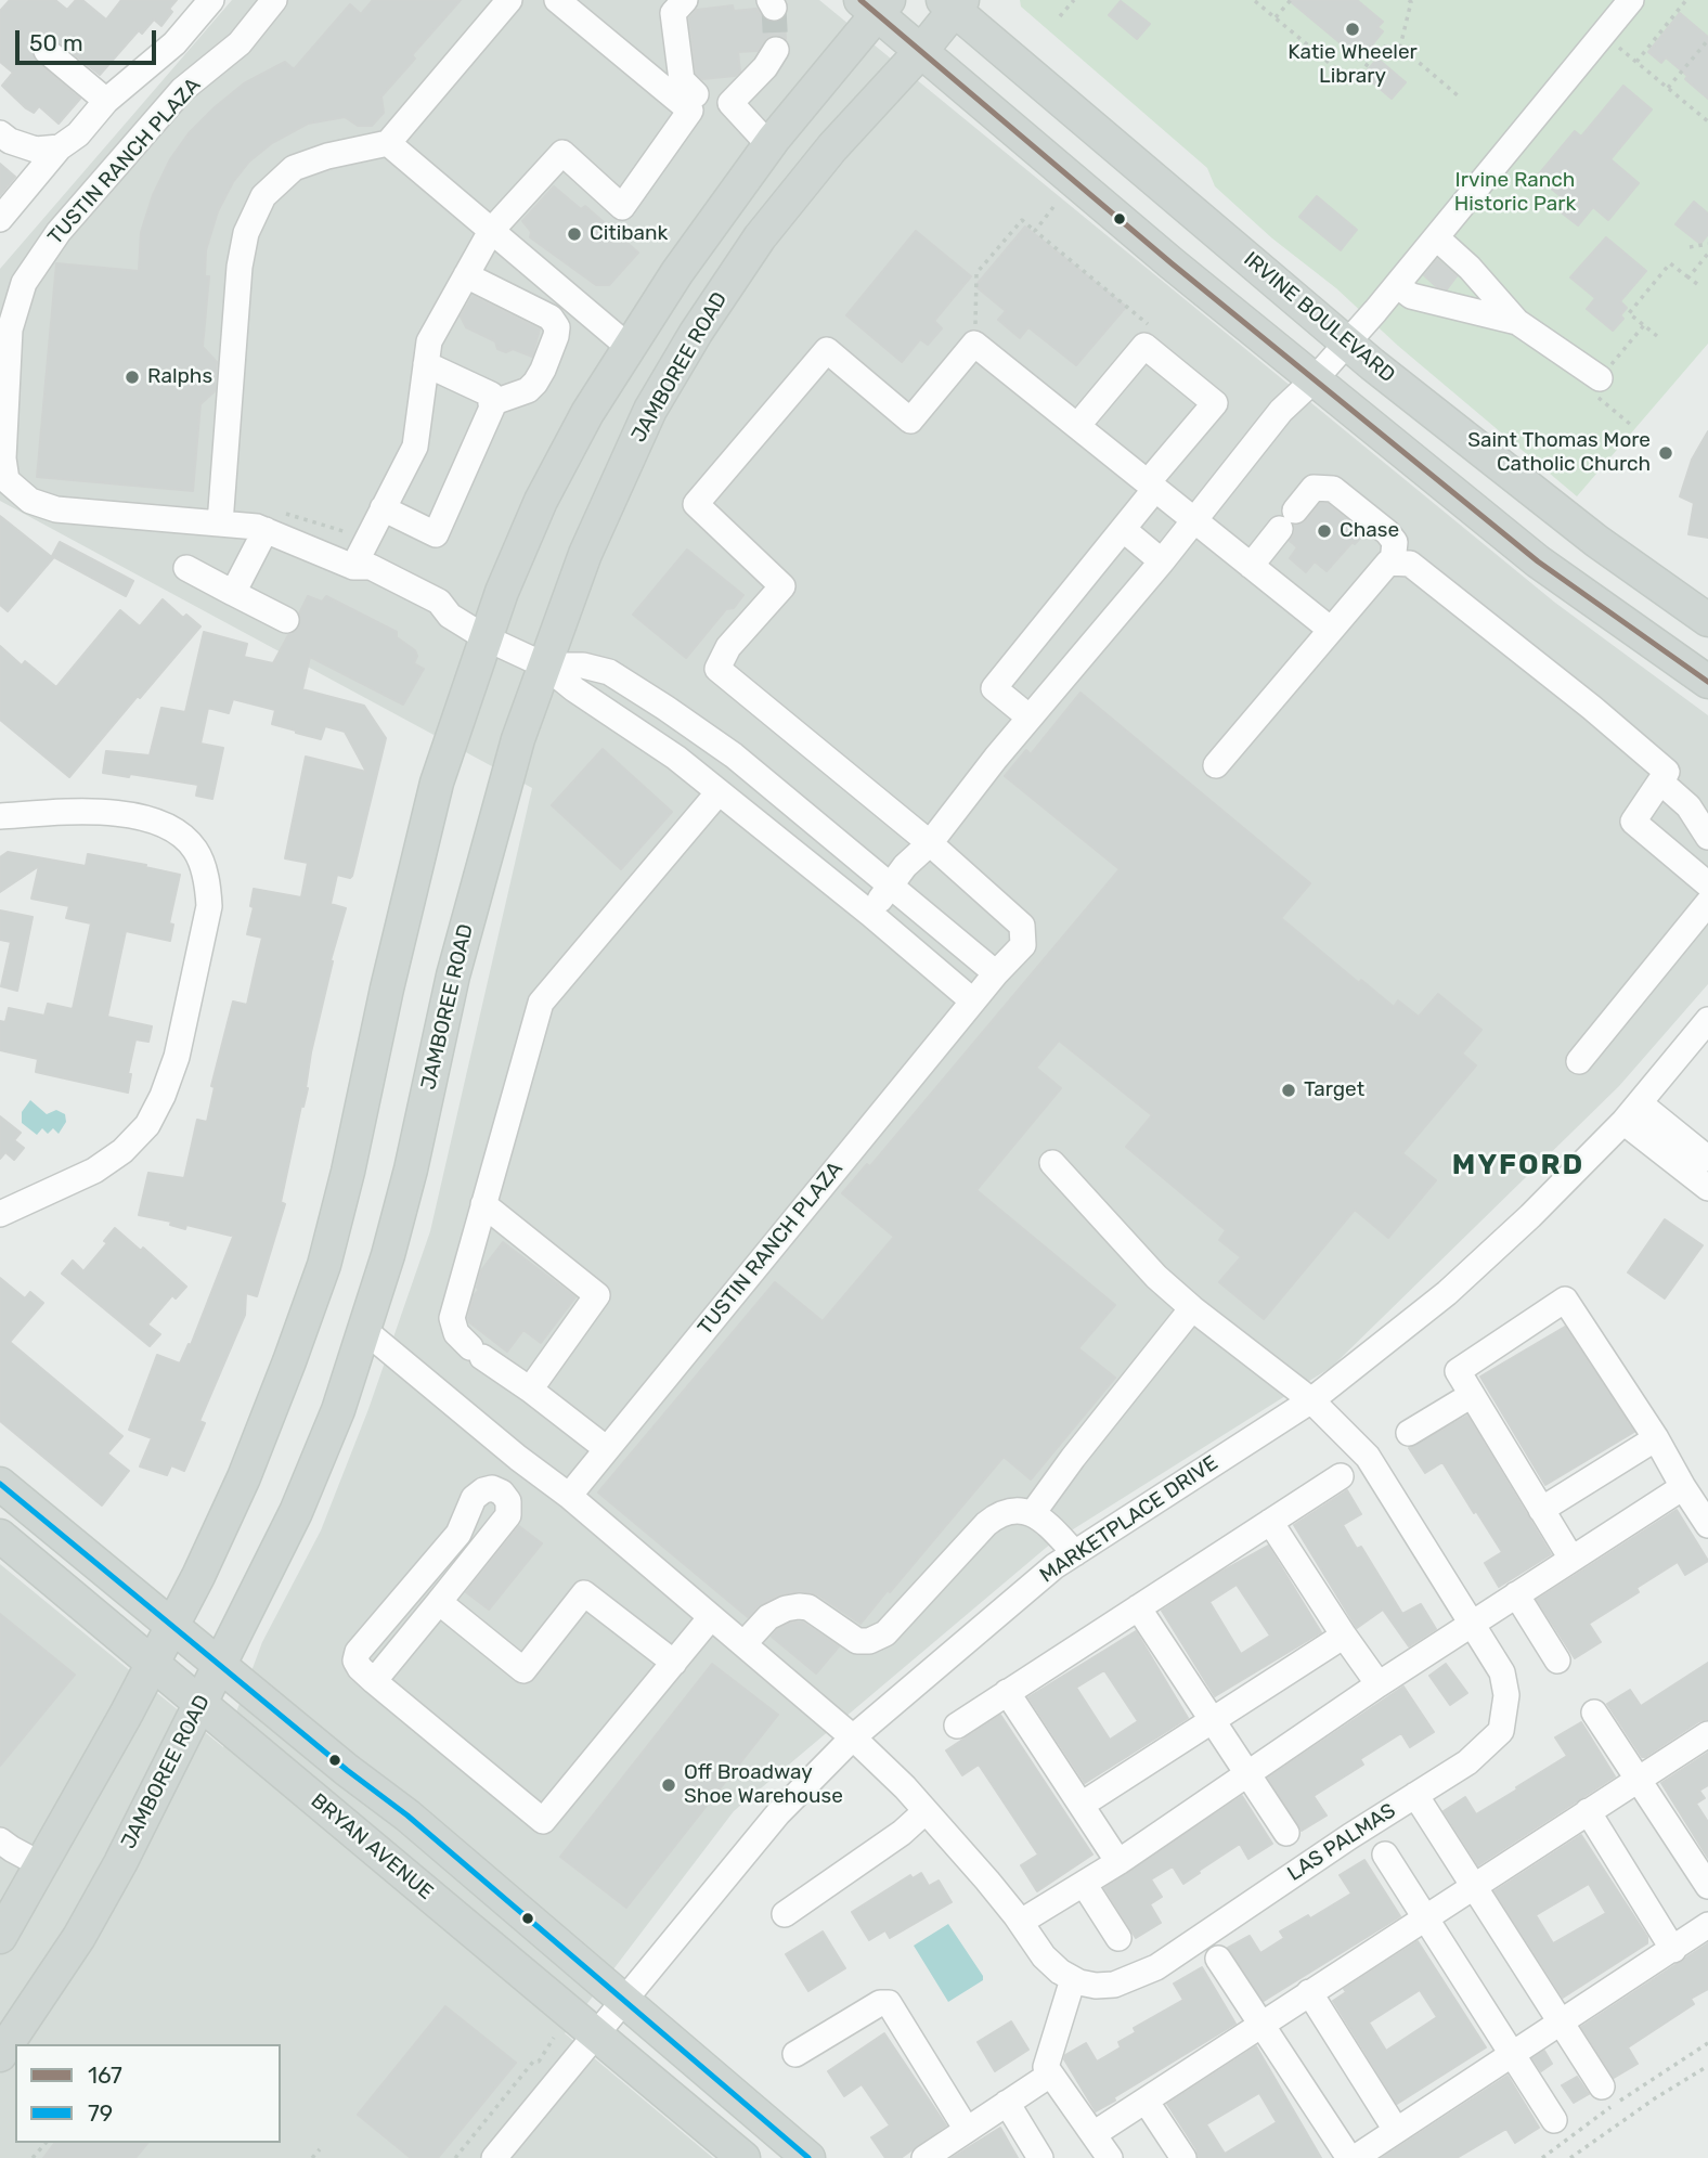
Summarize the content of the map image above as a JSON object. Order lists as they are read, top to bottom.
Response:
{
  "streets": {
    "main road": ["IRVINE BOULEVARD", "JAMBOREE ROAD", "BRYAN AVENUE"],
    "street": ["TUSTIN RANCH PLAZA", "MARKETPLACE DRIVE", "LAS PALMAS"]
  },
  "crossings": [
    ["TUSTIN RANCH PLAZA", "JAMBOREE ROAD"],
    ["IRVINE BOULEVARD", "JAMBOREE ROAD"],
    ["JAMBOREE ROAD", "BRYAN AVENUE"],
    ["MARKETPLACE DRIVE", "LAS PALMAS"],
    ["MARKETPLACE DRIVE", "BRYAN AVENUE"]
  ],
  "districts": ["MYFORD"],
  "parks": ["Irvine Ranch Historic Park"],
  "places": [
    "Katie Wheeler Library",
    "Citibank",
    "Ralphs",
    "Saint Thomas More Catholic Church",
    "Chase",
    "Target",
    "Off Broadway Shoe Warehouse"
  ],
  "lines": ["transit line 167", "transit line 79"],
  "legend": ["167", "79"],
  "scale_bar": "50 m"
}
